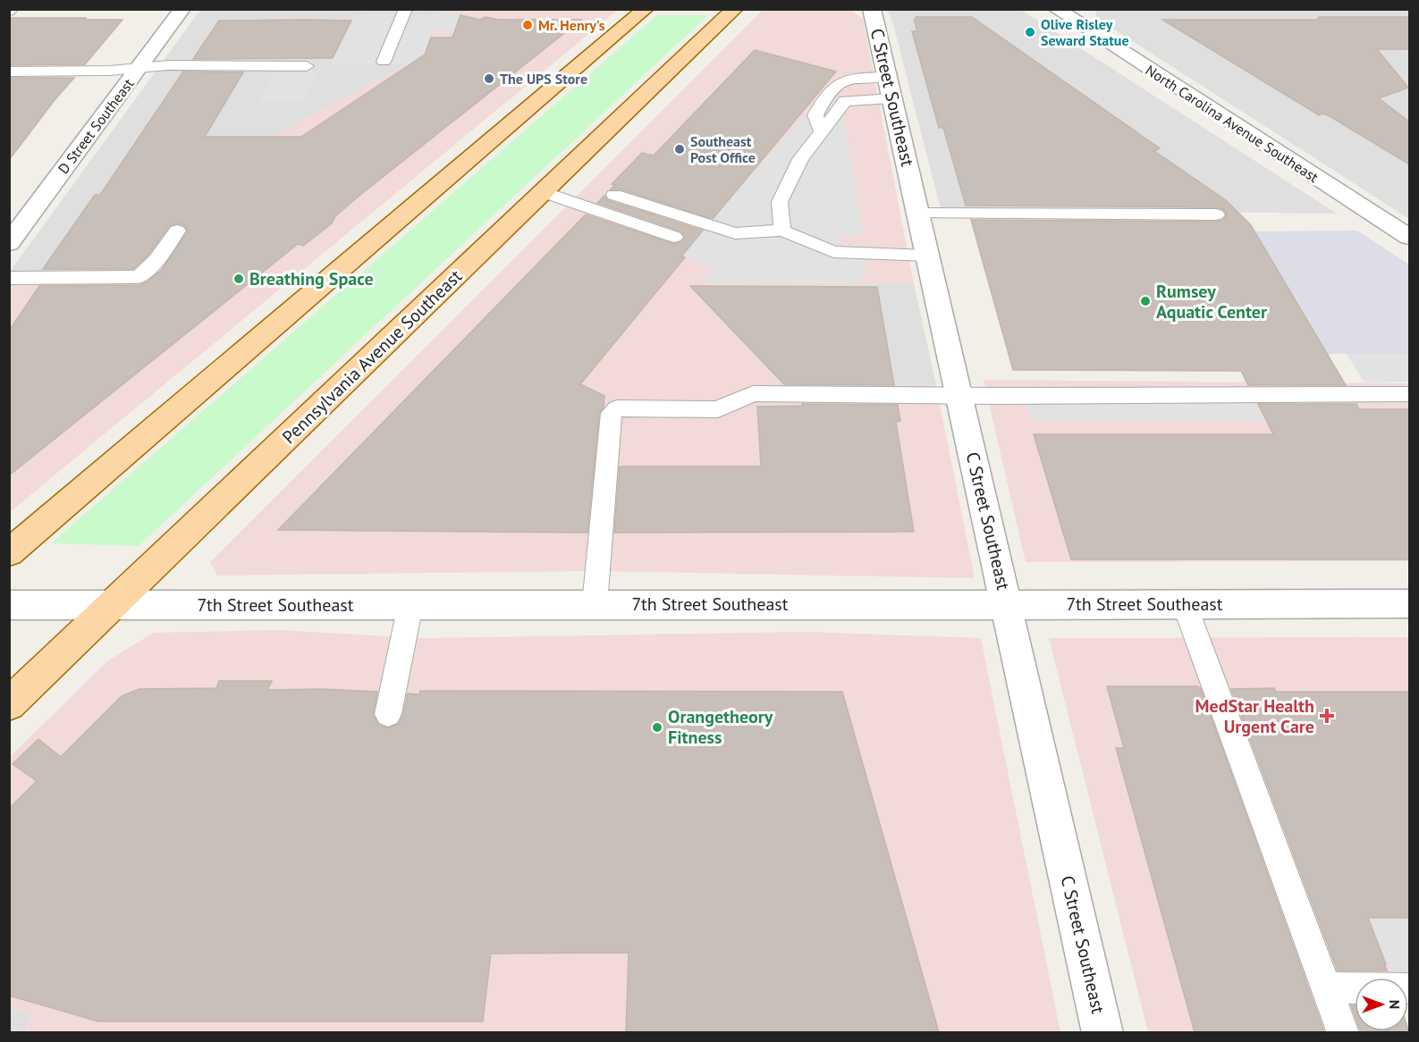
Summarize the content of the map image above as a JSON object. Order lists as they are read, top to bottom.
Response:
{
  "streets": {
    "main road": ["Pennsylvania Avenue Southeast"],
    "street": [
      "C Street Southeast",
      "North Carolina Avenue Southeast",
      "D Street Southeast",
      "7th Street Southeast"
    ]
  },
  "crossings": [
    ["C Street Southeast", "7th Street Southeast"],
    ["Pennsylvania Avenue Southeast", "7th Street Southeast"]
  ],
  "places": {
    "other": [
      "Mr. Henry's",
      "Olive Risley Seward Statue",
      "The UPS Store",
      "Southeast Post Office",
      "Breathing Space",
      "Rumsey Aquatic Center",
      "Orangetheory Fitness"
    ],
    "health": ["MedStar Health Urgent Care"]
  },
  "north": "right"
}
